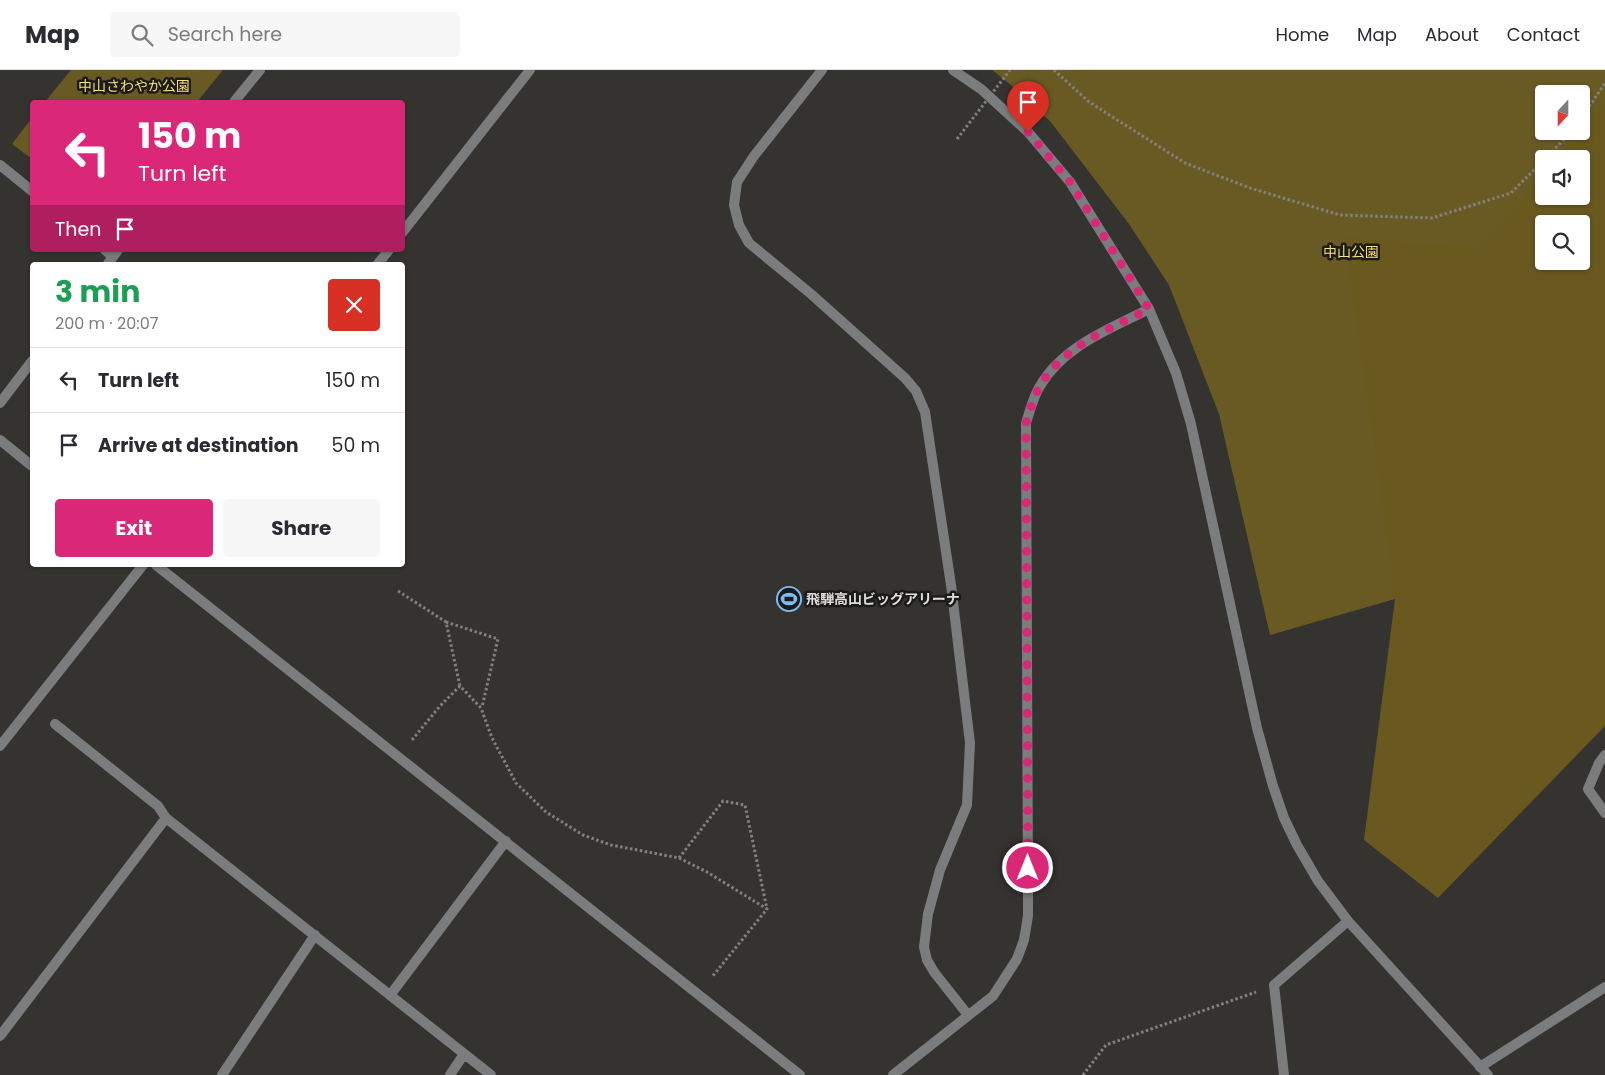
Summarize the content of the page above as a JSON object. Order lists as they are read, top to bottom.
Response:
{
  "parks": ["中山さわやか公園", "中山公園"],
  "places": {
    "sports": ["飛騨高山ビッグアリーナ"]
  },
  "north": "bottom",
  "page": {
    "header": "Map",
    "search": "Search here",
    "nav": [
      "Home",
      "Map",
      "About",
      "Contact"
    ],
    "turn": ["150 m", "Turn left"],
    "then": "Then",
    "heading": ["3 min", "200 m · 20:07"],
    "list": [
      {
        "name": "Turn left",
        "value": "150 m"
      },
      {
        "name": "Arrive at destination",
        "value": "50 m"
      }
    ],
    "buttons": ["Exit", "Share"]
  }
}
